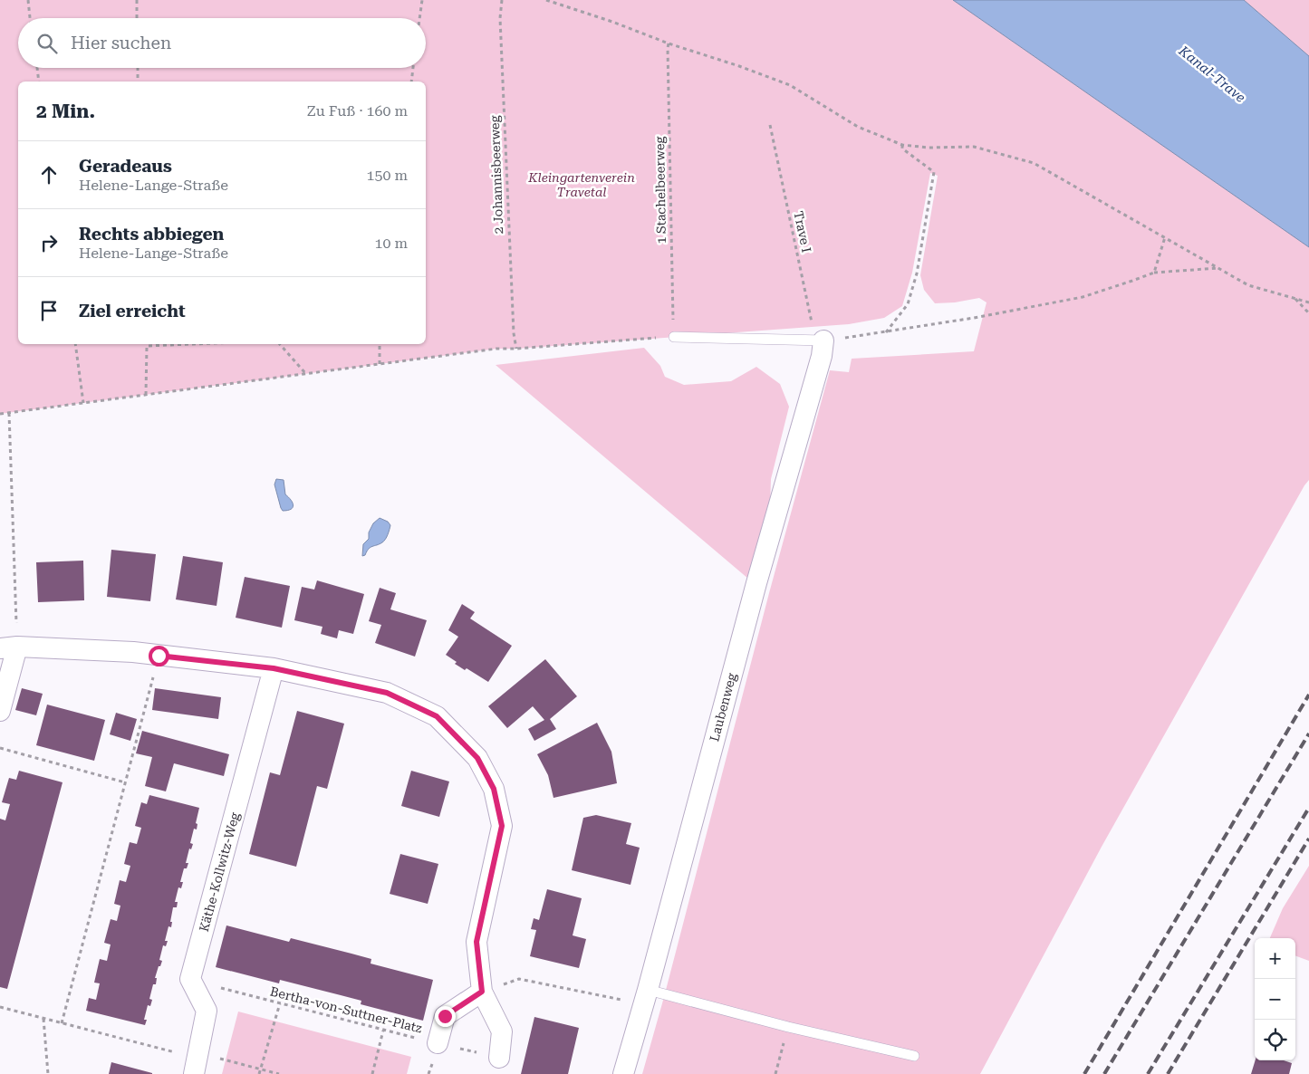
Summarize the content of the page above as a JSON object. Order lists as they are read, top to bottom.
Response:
{
  "streets": {
    "street": ["Laubenweg", "Käthe-Kollwitz-Weg"],
    "path": [
      "2 Johannisbeerweg",
      "1 Stachelbeerweg",
      "Trave I",
      "Bertha-von-Suttner-Platz"
    ]
  },
  "crossings": [
    ["Trave I", "Laubenweg"],
    ["Käthe-Kollwitz-Weg", "Bertha-von-Suttner-Platz"]
  ],
  "water": ["Kanal-Trave"],
  "parks": ["Kleingartenverein Travetal"],
  "page": {
    "search": "Hier suchen",
    "heading": ["2 Min.", "Zu Fuß · 160 m"],
    "list": [
      ["Geradeaus", "Helene-Lange-Straße", "150 m"],
      ["Rechts abbiegen", "Helene-Lange-Straße", "10 m"],
      "Ziel erreicht"
    ],
    "map_buttons": ["+", "−"]
  }
}
